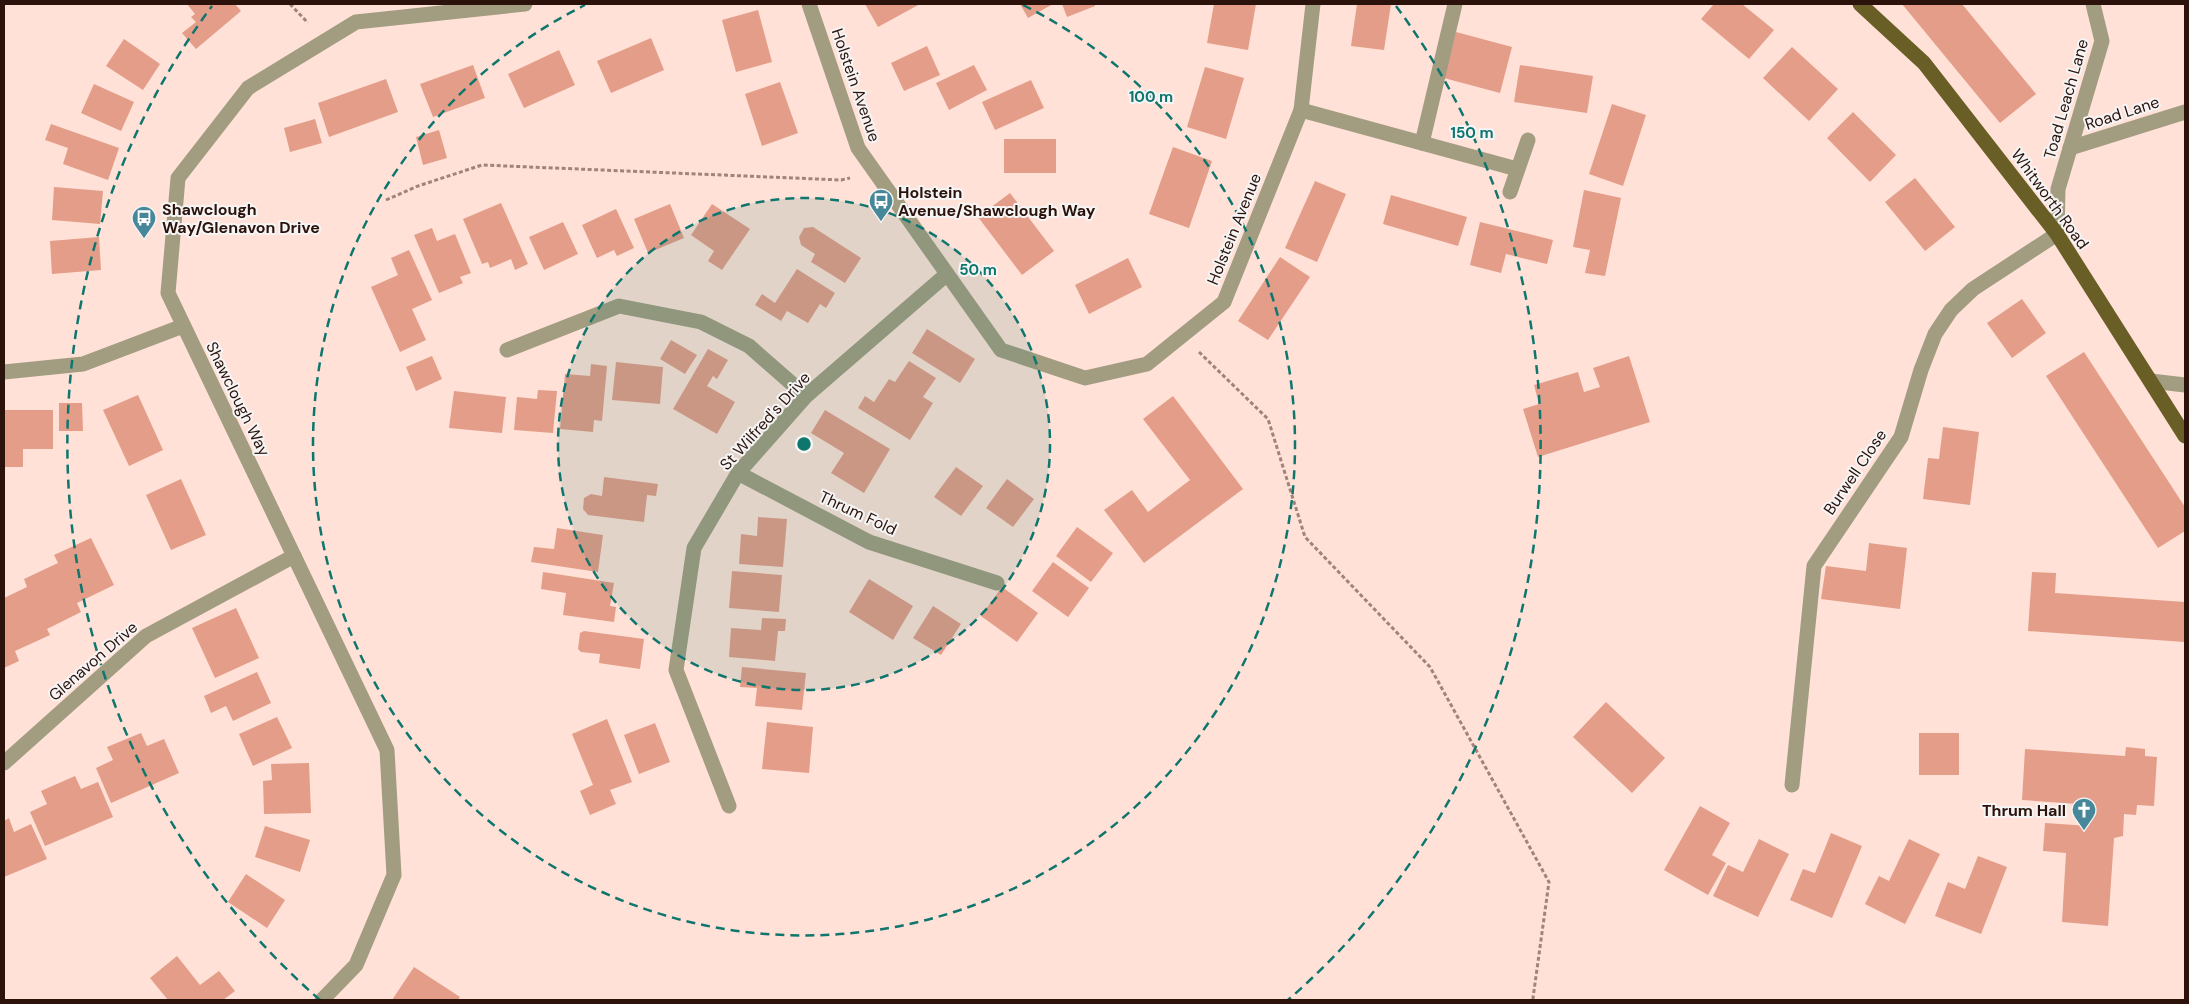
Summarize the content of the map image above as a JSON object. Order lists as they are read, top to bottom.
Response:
{
  "streets": {
    "main road": ["Whitworth Road"],
    "street": [
      "Holstein Avenue",
      "Toad Leach Lane",
      "Road Lane",
      "Shawclough Way",
      "St Wilfred's Drive",
      "Burwell Close",
      "Thrum Fold",
      "Glenavon Drive"
    ]
  },
  "crossings": [
    ["Holstein Avenue", "St Wilfred's Drive"],
    ["Toad Leach Lane", "Road Lane"],
    ["Toad Leach Lane", "Whitworth Road"],
    ["Toad Leach Lane", "Burwell Close"],
    ["Whitworth Road", "Burwell Close"],
    ["Shawclough Way", "Glenavon Drive"],
    ["St Wilfred's Drive", "Thrum Fold"]
  ],
  "places": {
    "bus stop": ["Holstein Avenue/Shawclough Way", "Shawclough Way/Glenavon Drive"],
    "church": ["Thrum Hall"]
  },
  "rings": ["100 m", "150 m", "50 m"]
}
